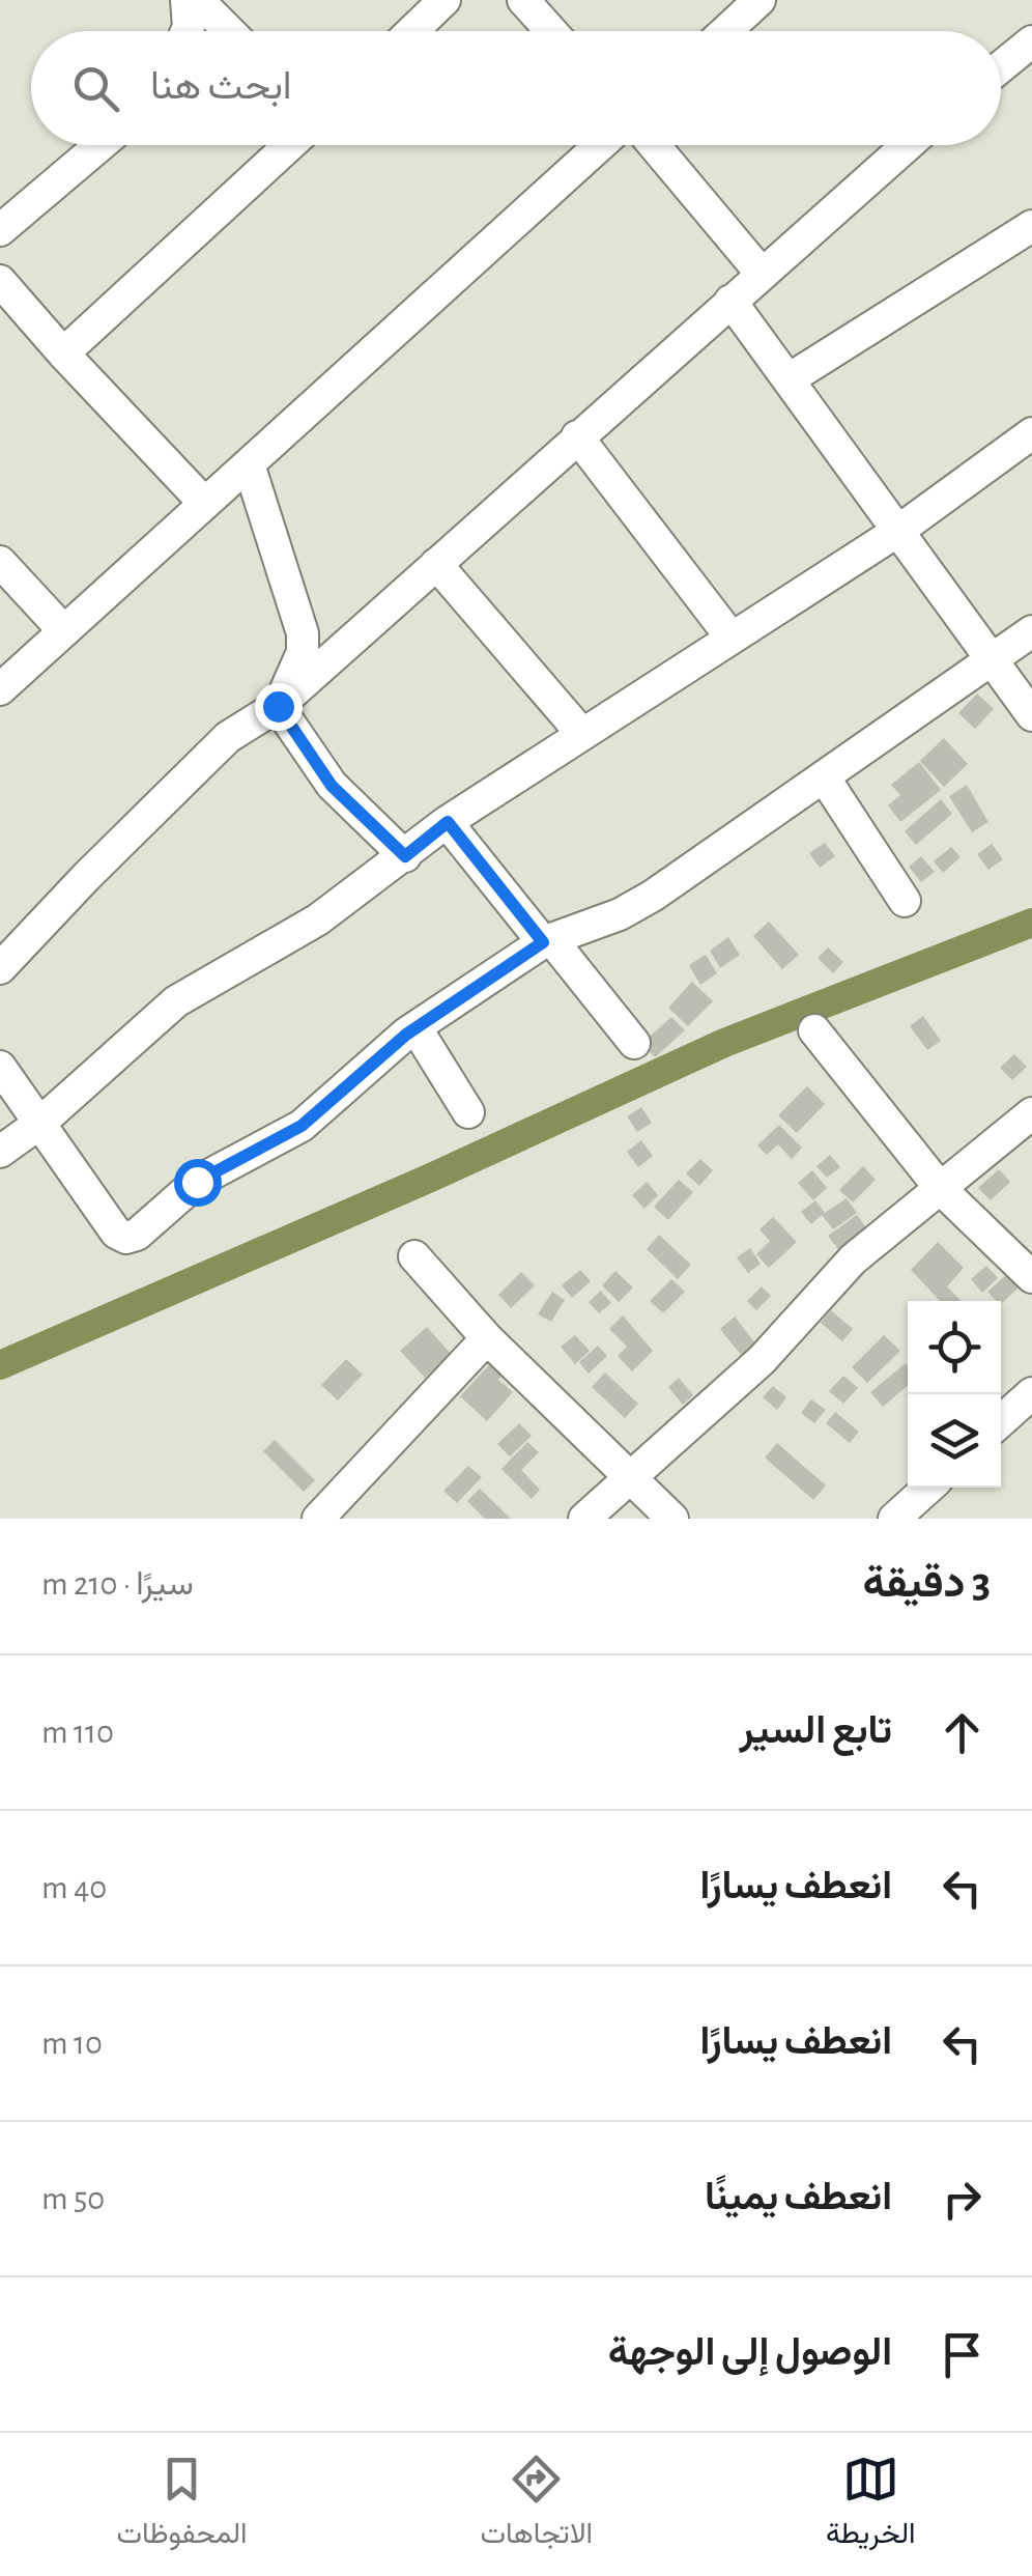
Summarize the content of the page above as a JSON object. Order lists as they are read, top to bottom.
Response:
{
  "page": {
    "search": "ابحث هنا",
    "heading": ["3 دقيقة", "سيرًا · 210 m"],
    "list": [
      ["تابع السير", "110 m"],
      ["انعطف يسارًا", "40 m"],
      ["انعطف يسارًا", "10 m"],
      ["انعطف يمينًا", "50 m"],
      "الوصول إلى الوجهة"
    ],
    "nav": ["الخريطة", "الاتجاهات", "المحفوظات"]
  }
}
